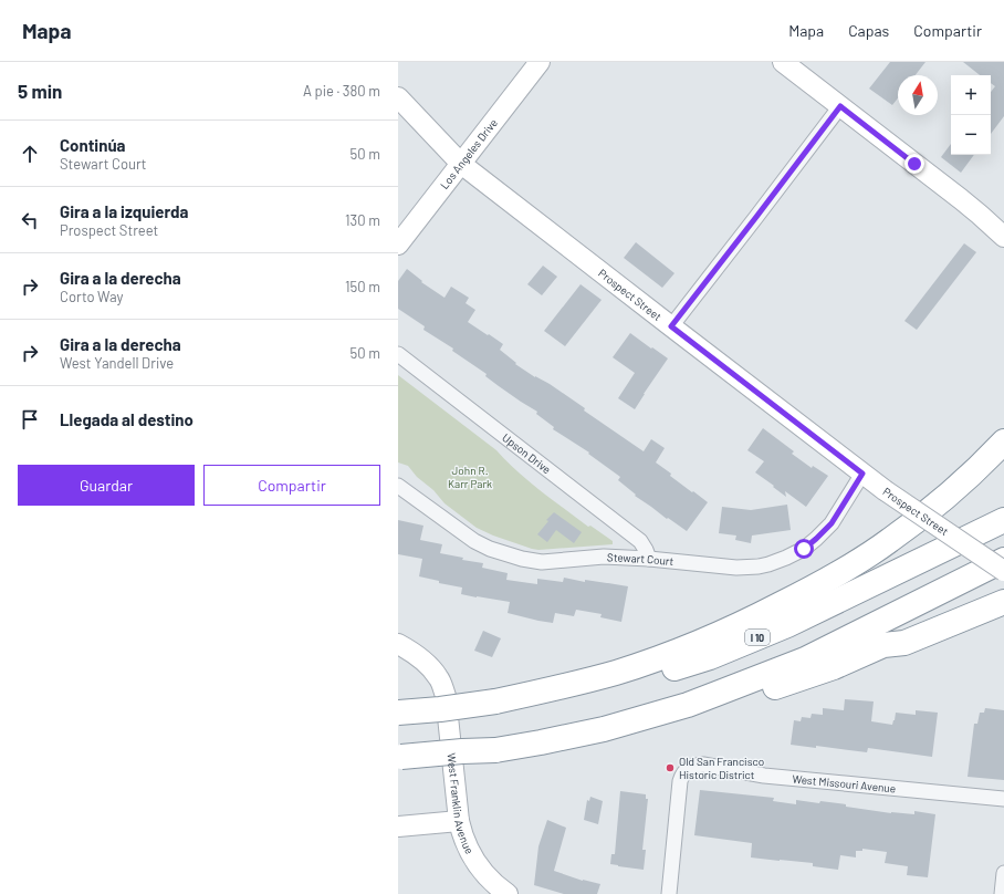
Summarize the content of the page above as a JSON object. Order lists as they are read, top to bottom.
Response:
{
  "streets": {
    "highway": ["I 10"],
    "street": [
      "Los Angeles Drive",
      "Prospect Street",
      "Upson Drive",
      "Stewart Court",
      "West Missouri Avenue",
      "West Franklin Avenue"
    ]
  },
  "crossings": [
    ["Los Angeles Drive", "Prospect Street"],
    ["Prospect Street", "Stewart Court"],
    ["Upson Drive", "Stewart Court"]
  ],
  "parks": ["John R. Karr Park"],
  "places": ["Old San Francisco Historic District"],
  "north": "top",
  "page": {
    "header": "Mapa",
    "nav": ["Mapa", "Capas", "Compartir"],
    "heading": ["5 min", "A pie · 380 m"],
    "map_buttons": ["+", "−"],
    "list": [
      ["Continúa", "Stewart Court", "50 m"],
      ["Gira a la izquierda", "Prospect Street", "130 m"],
      ["Gira a la derecha", "Corto Way", "150 m"],
      ["Gira a la derecha", "West Yandell Drive", "50 m"],
      "Llegada al destino"
    ],
    "buttons": ["Guardar", "Compartir"]
  }
}
